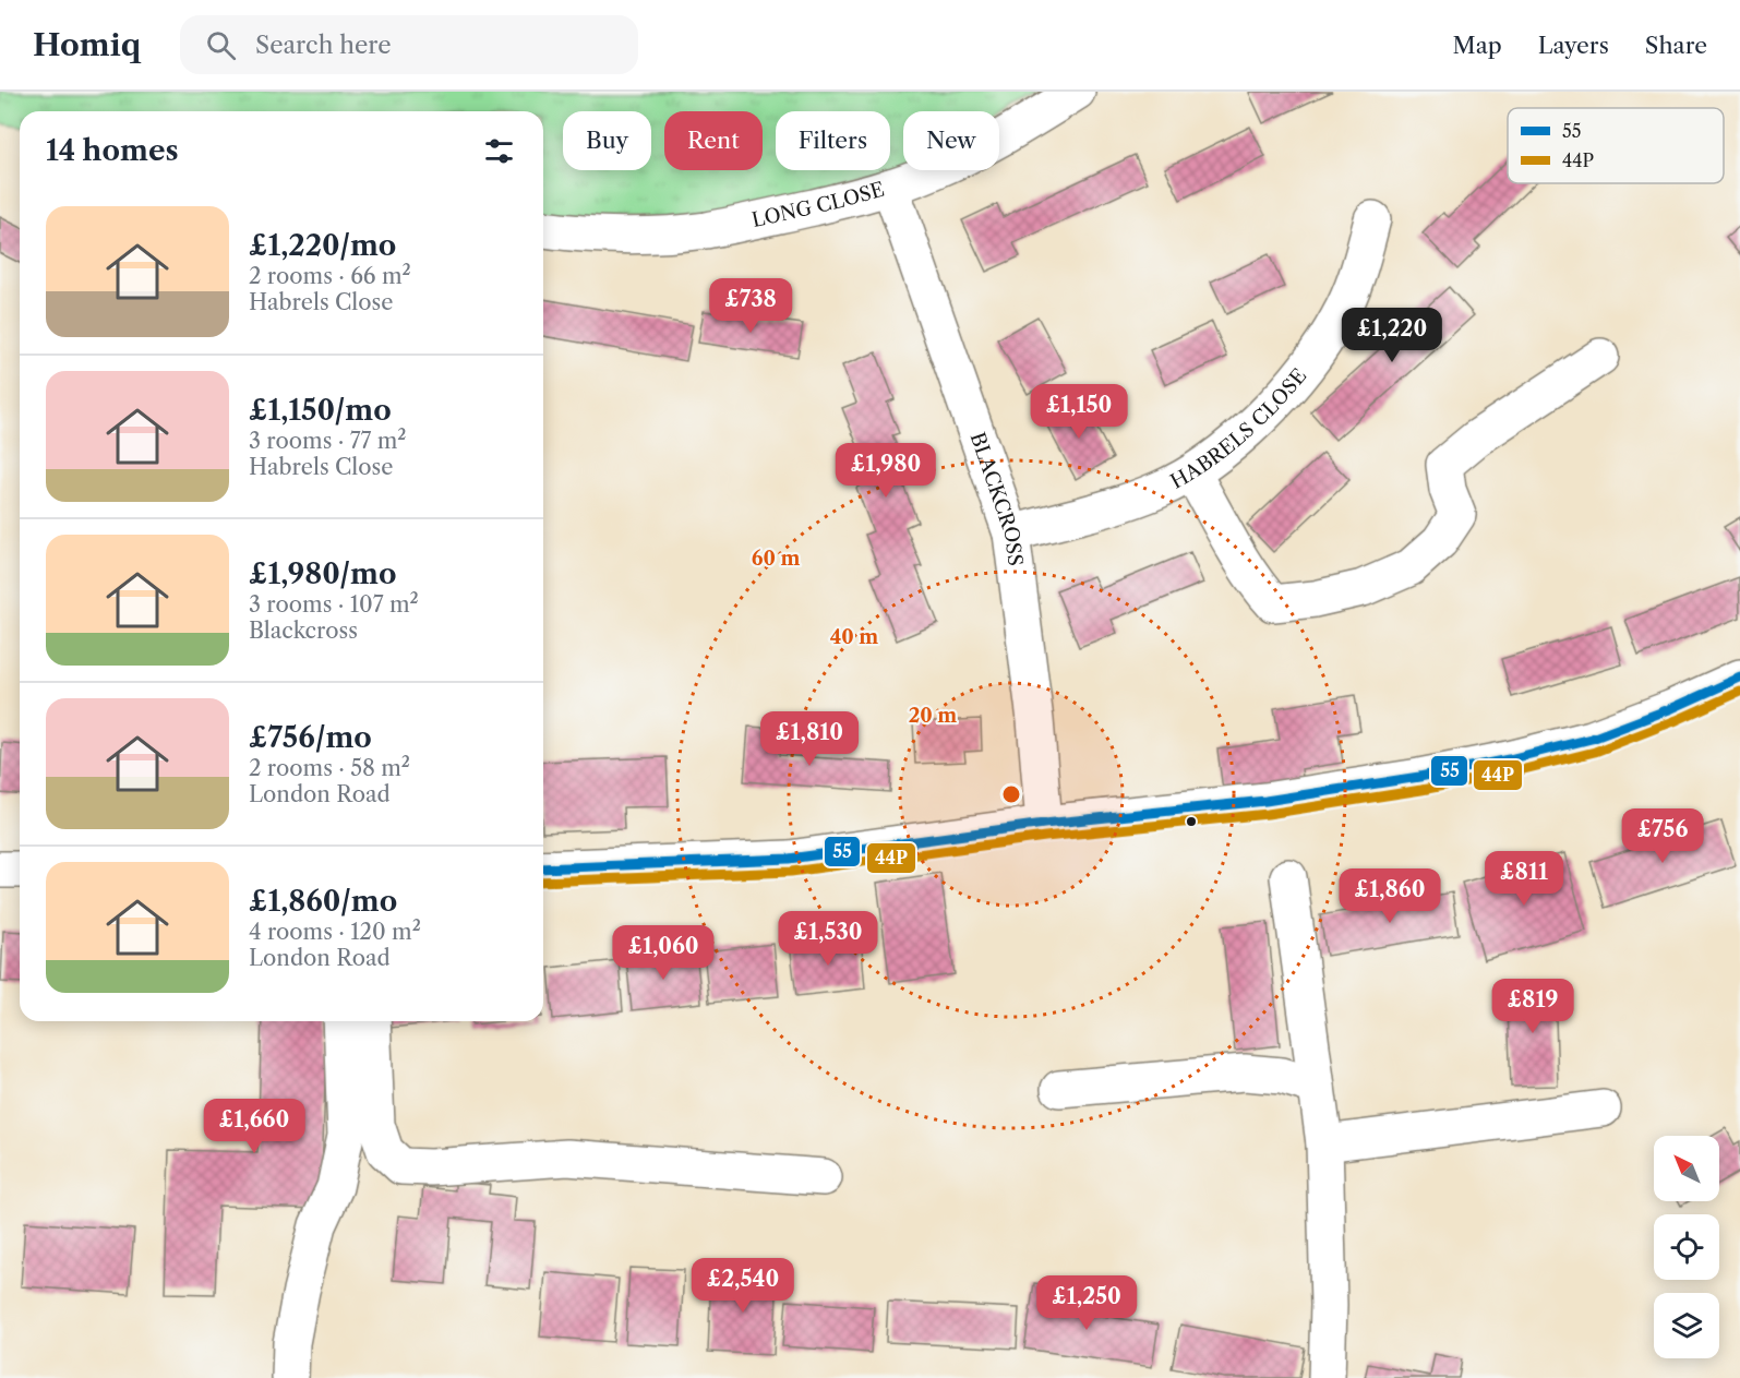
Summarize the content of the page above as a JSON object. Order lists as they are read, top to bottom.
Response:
{
  "streets": {
    "street": ["LONG CLOSE", "HABRELS CLOSE", "BLACKCROSS"]
  },
  "crossings": [
    ["LONG CLOSE", "BLACKCROSS"],
    ["HABRELS CLOSE", "BLACKCROSS"]
  ],
  "lines": ["transit line 55", "transit line 44P"],
  "legend": ["55", "44P"],
  "north": "top left",
  "page": {
    "header": "Homiq",
    "search": "Search here",
    "nav": ["Map", "Layers", "Share"],
    "chip": [
      "Buy",
      "Rent",
      "Filters",
      "New"
    ],
    "heading": "14 homes",
    "list": [
      {
        "name": "£1,220/mo",
        "note": "2 rooms · 66 m² · Habrels Close"
      },
      {
        "name": "£1,150/mo",
        "note": "3 rooms · 77 m² · Habrels Close"
      },
      {
        "name": "£1,980/mo",
        "note": "3 rooms · 107 m² · Blackcross"
      },
      {
        "name": "£756/mo",
        "note": "2 rooms · 58 m² · London Road"
      },
      {
        "name": "£1,860/mo",
        "note": "4 rooms · 120 m² · London Road"
      }
    ],
    "price": [
      "£738",
      "£1,220",
      "£1,150",
      "£1,980",
      "£1,810",
      "£756",
      "£811",
      "£1,860",
      "£1,530",
      "£1,060",
      "£819",
      "£1,660",
      "£2,540",
      "£1,250"
    ]
  },
  "rings": ["60 m", "40 m", "20 m"]
}
